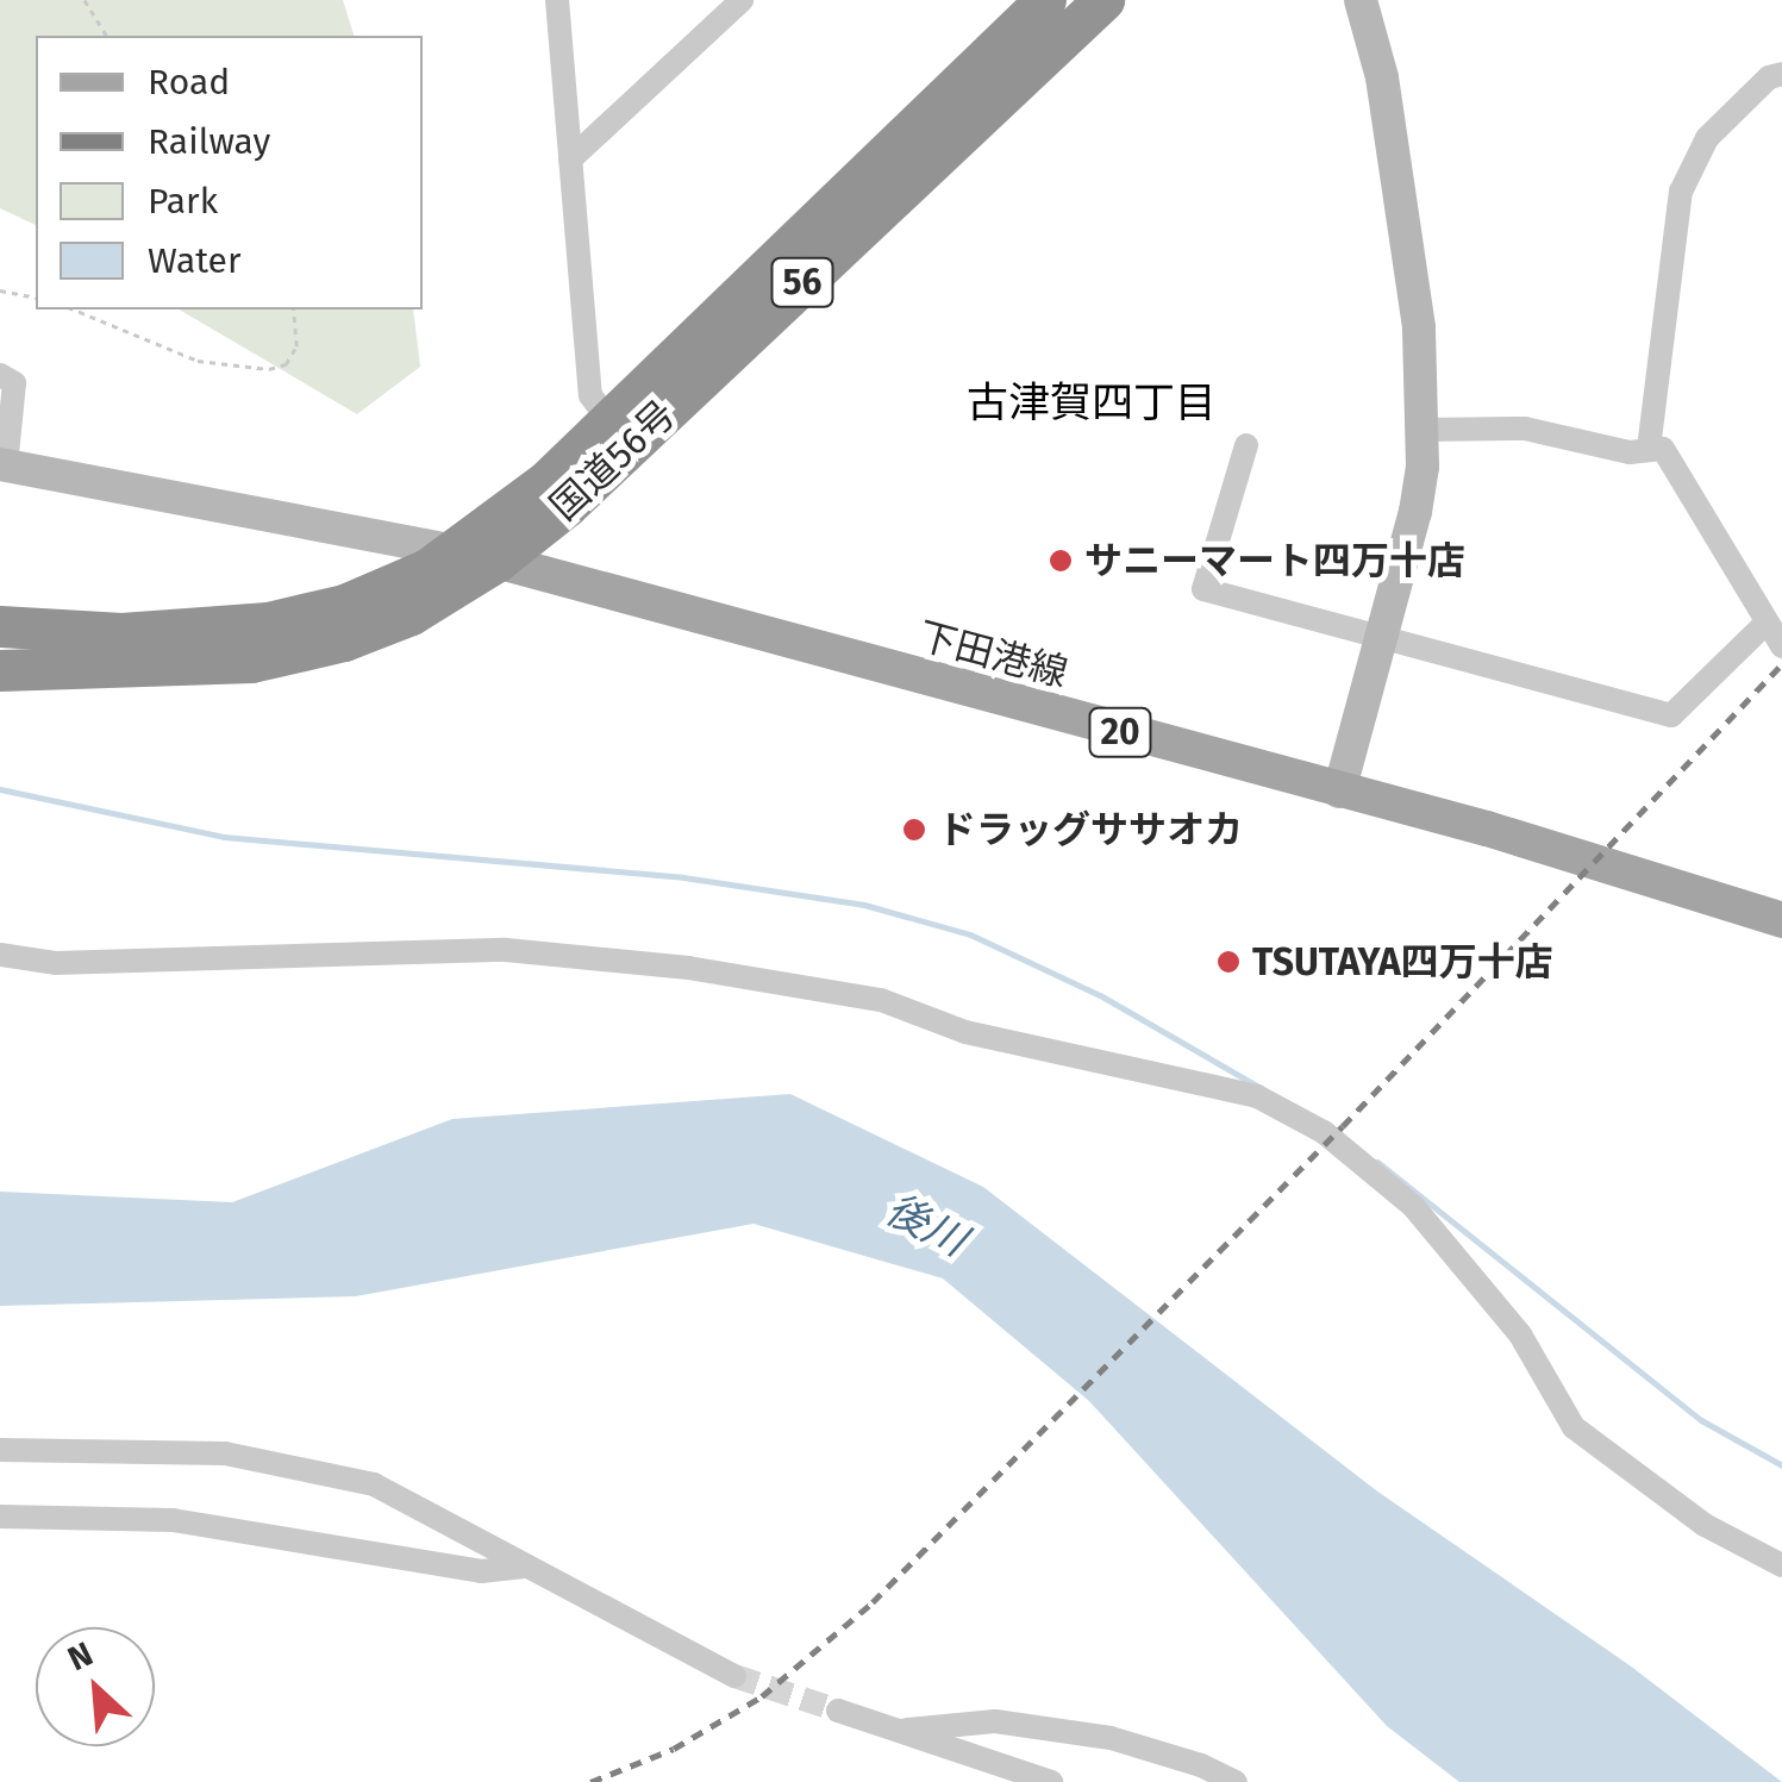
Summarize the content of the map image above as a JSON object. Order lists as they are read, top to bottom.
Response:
{
  "streets": {
    "highway": ["56", "国道56号"],
    "main road": ["下田港線", "20"]
  },
  "crossings": [
    ["国道56号", "下田港線"]
  ],
  "districts": ["古津賀四丁目"],
  "water": ["後川"],
  "places": ["サニーマート四万十店", "ドラッグササオカ", "TSUTAYA四万十店"],
  "legend": [
    "Road",
    "Railway",
    "Park",
    "Water"
  ],
  "north": "top left"
}
